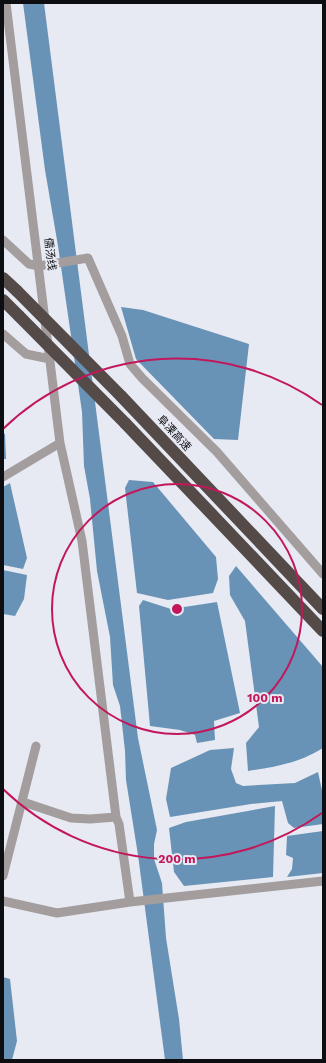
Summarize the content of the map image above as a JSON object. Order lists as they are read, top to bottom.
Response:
{
  "streets": {
    "highway": ["阜溧高速"],
    "street": ["儒汤线"]
  },
  "rings": ["100 m", "200 m"]
}
